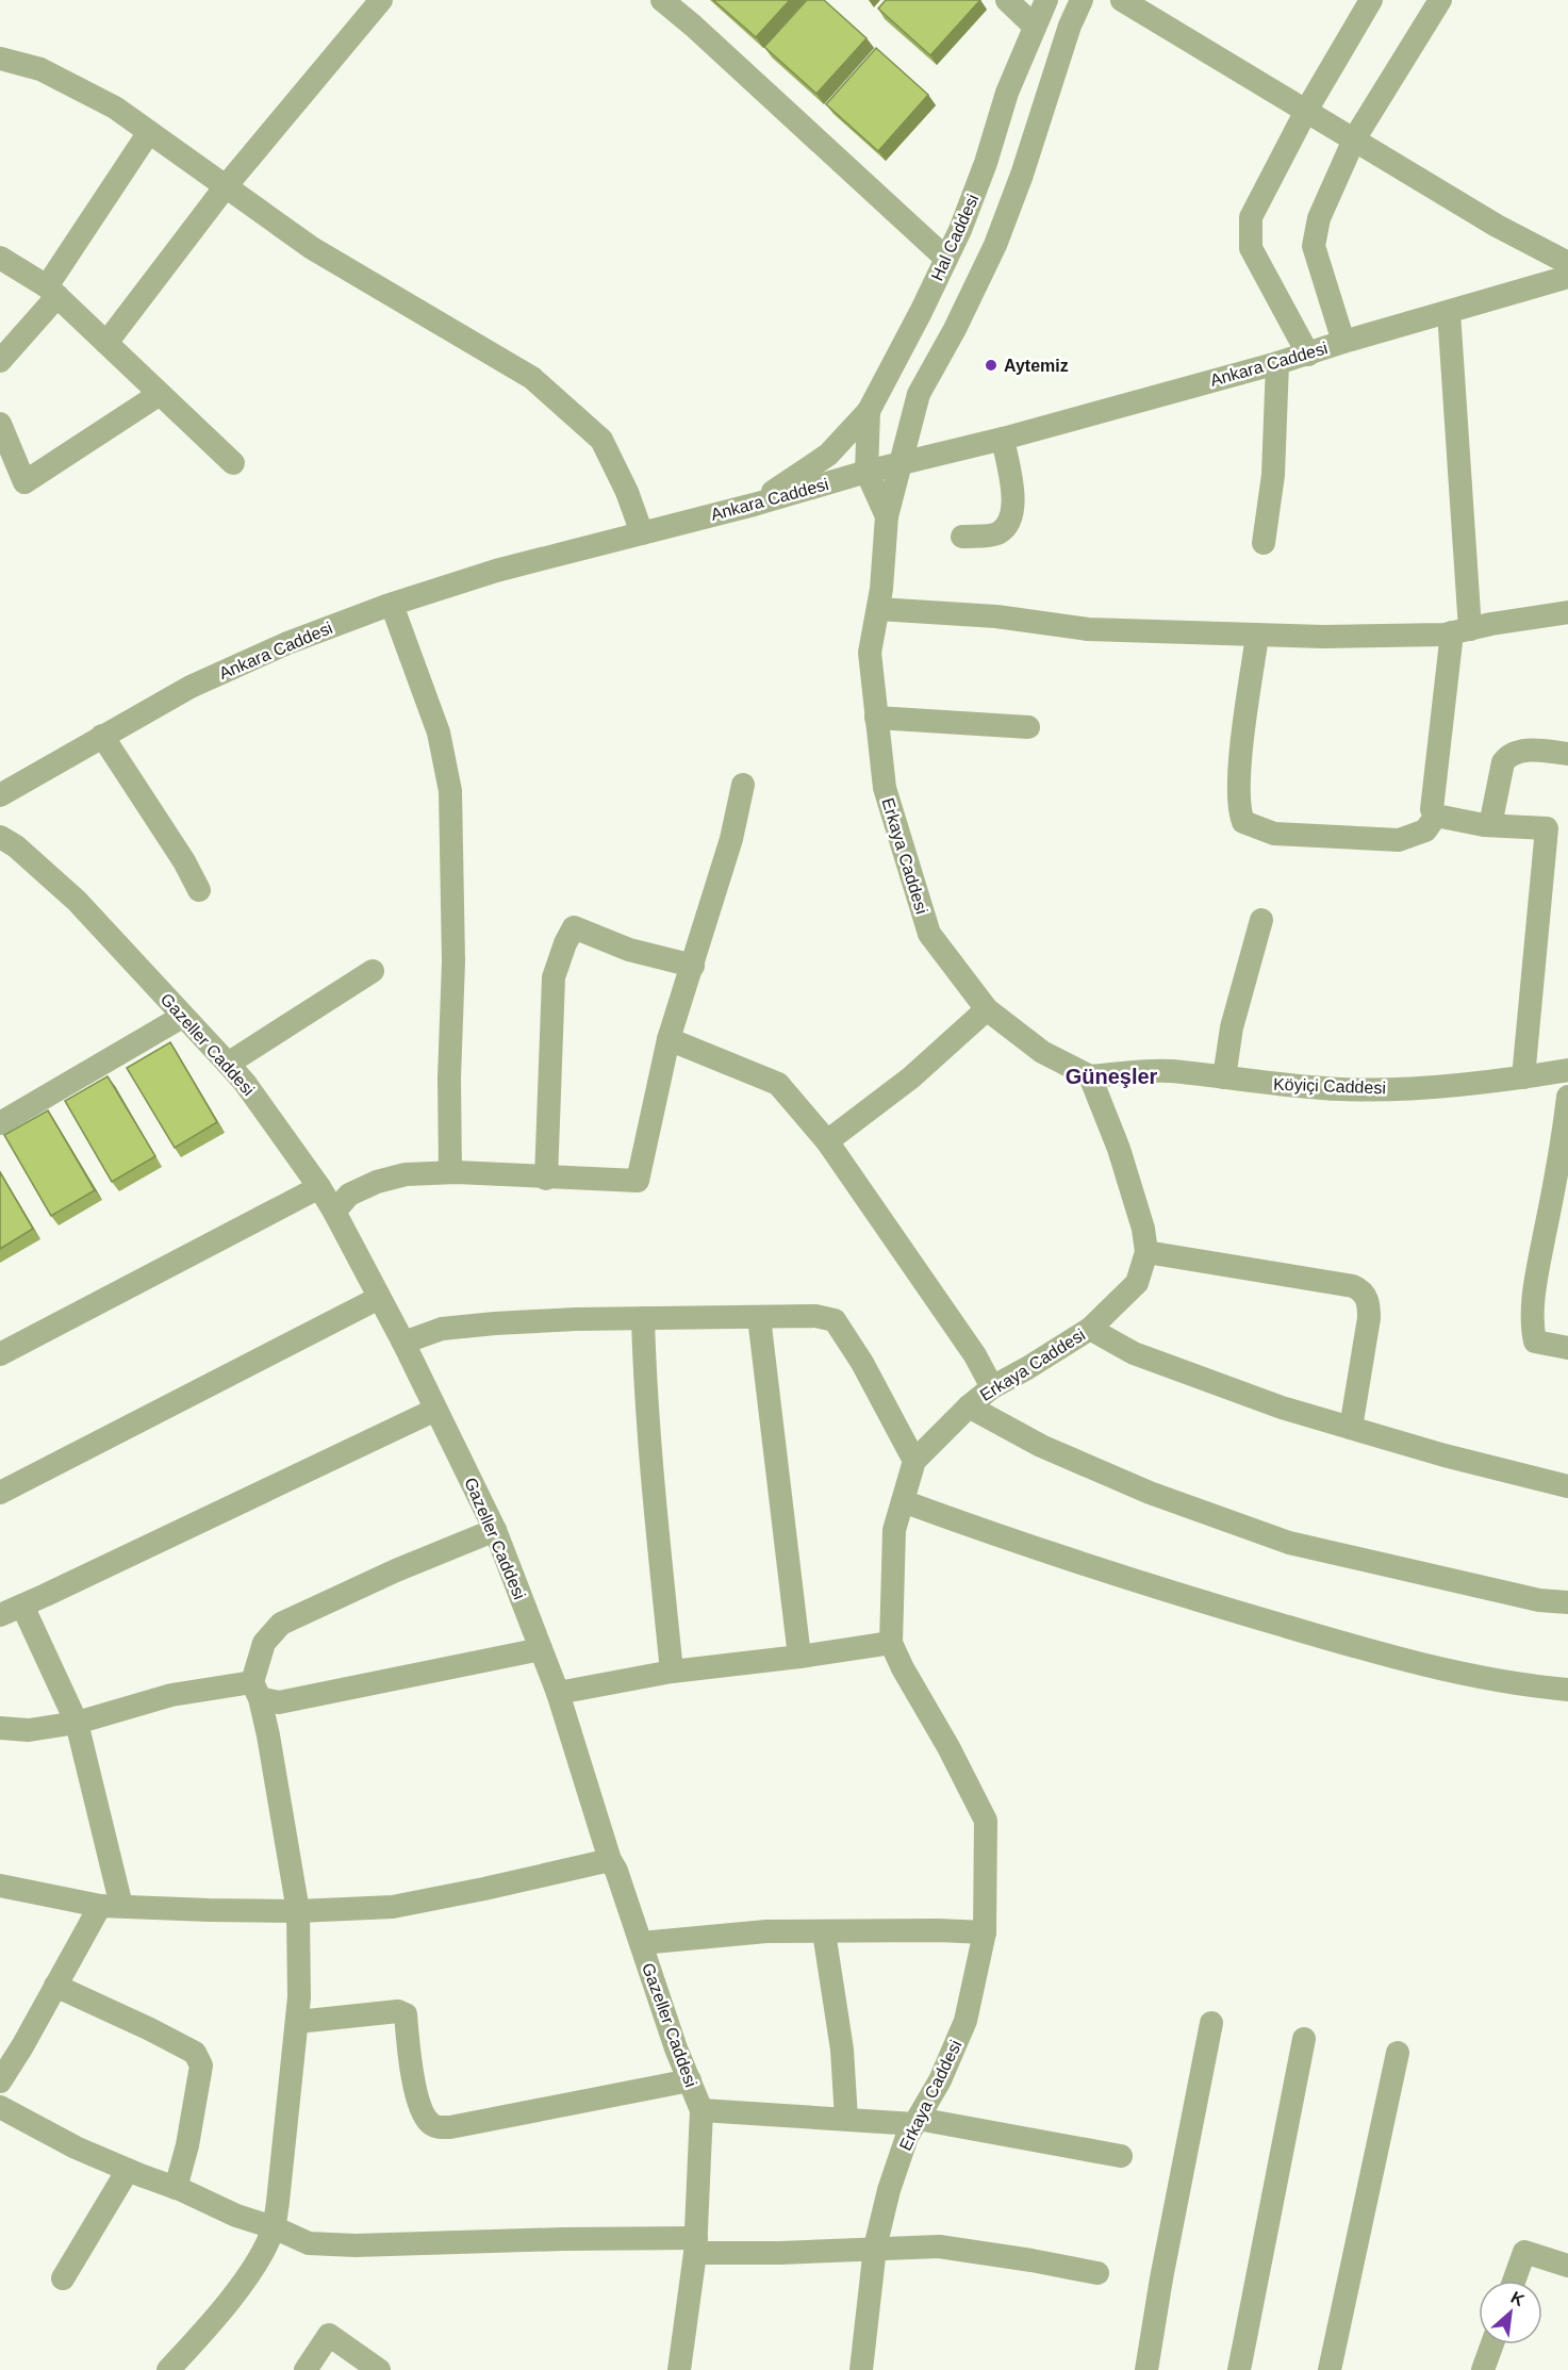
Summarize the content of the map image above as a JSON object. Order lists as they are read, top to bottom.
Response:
{
  "streets": {
    "street": [
      "Hal Caddesi",
      "Ankara Caddesi",
      "Erkaya Caddesi",
      "Gazeller Caddesi",
      "Köyiçi Caddesi"
    ]
  },
  "crossings": [
    ["Hal Caddesi", "Ankara Caddesi"],
    ["Erkaya Caddesi", "Köyiçi Caddesi"]
  ],
  "districts": ["Güneşler"],
  "places": ["Aytemiz"],
  "north": "top right"
}
